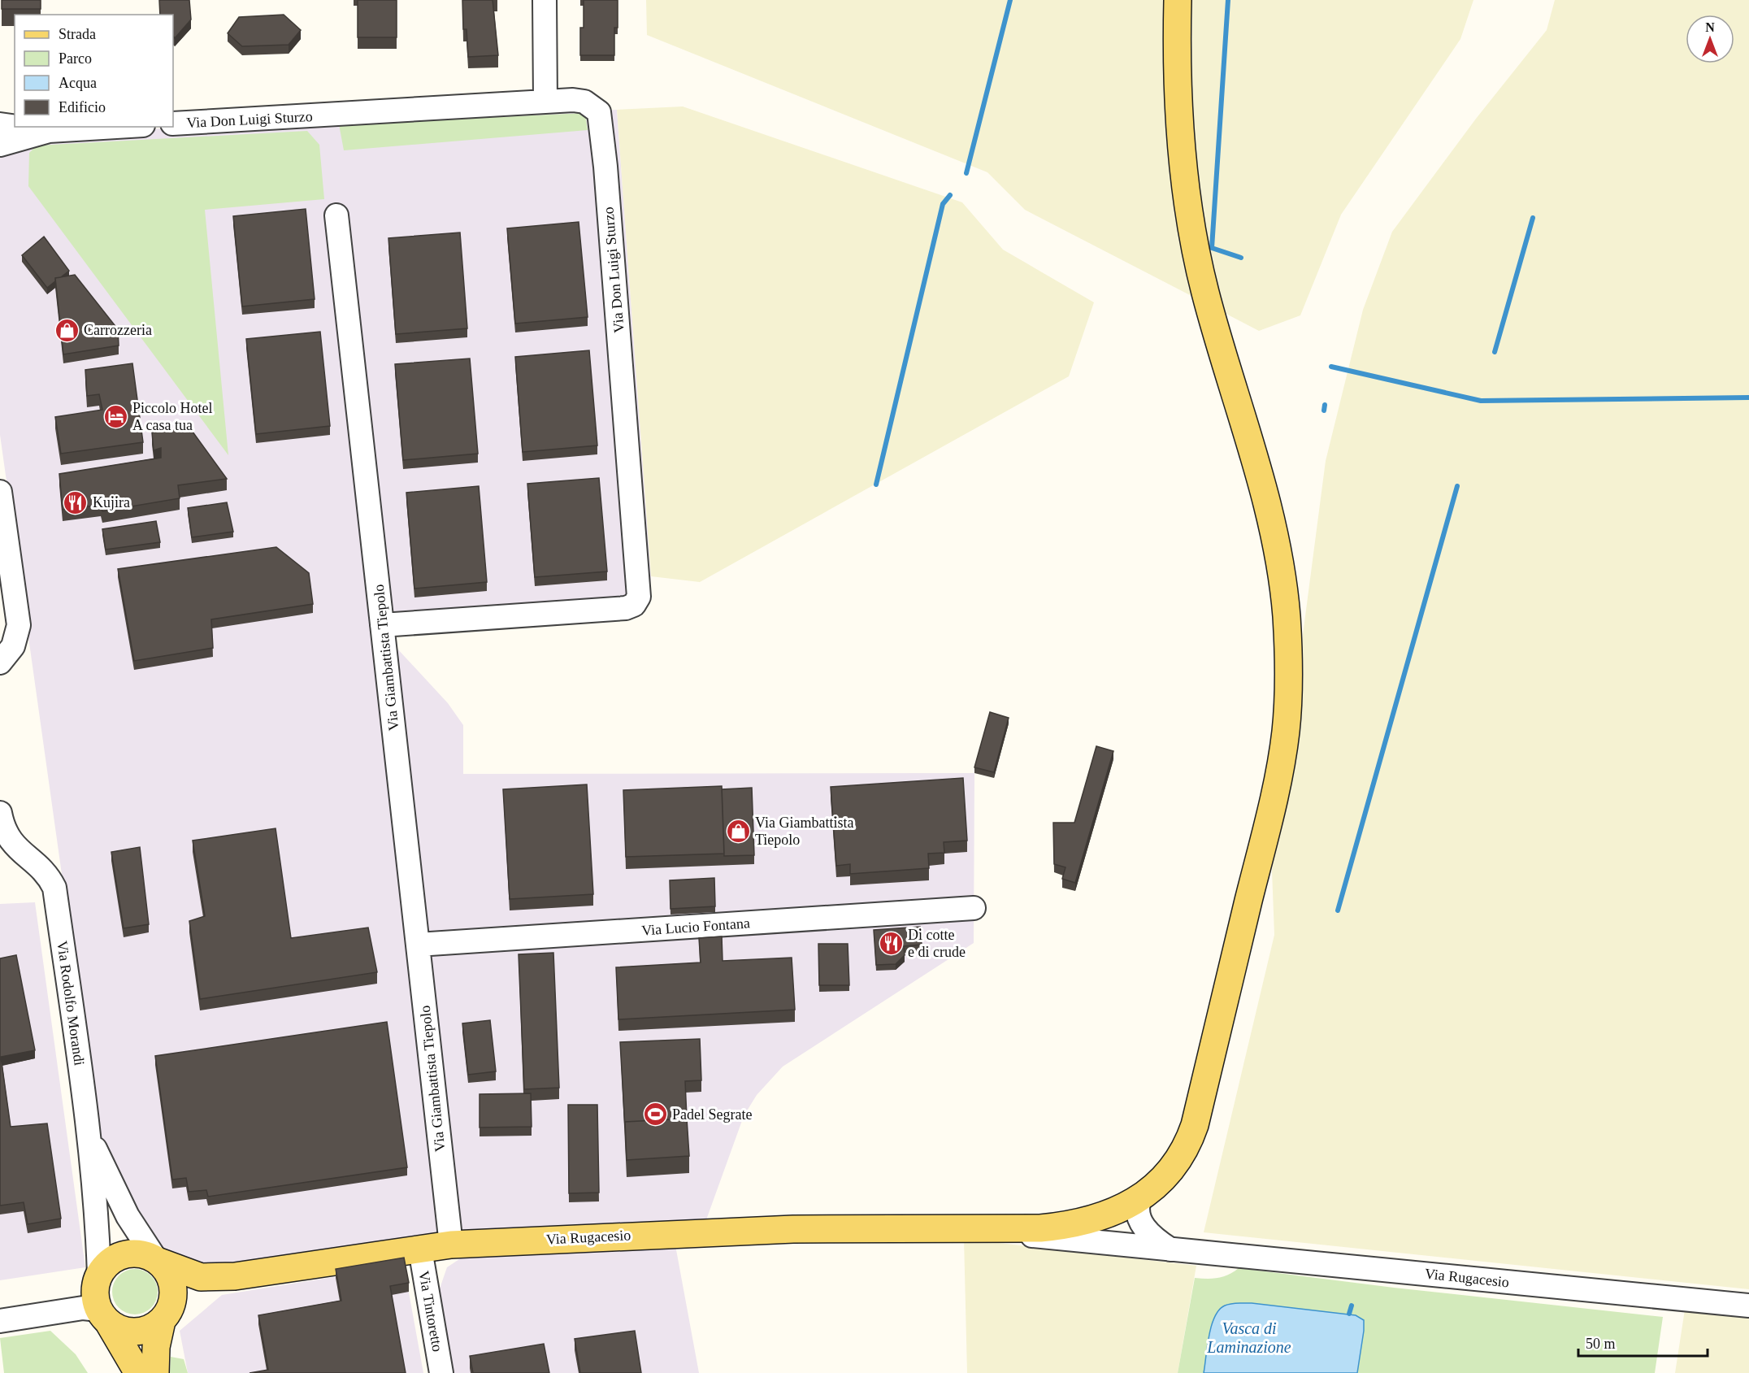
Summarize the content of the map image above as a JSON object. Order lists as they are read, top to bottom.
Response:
{
  "streets": {
    "main road": ["Via Rodolfo Morandi", "Via Rugacesio"],
    "street": [
      "Via Don Luigi Sturzo",
      "Via Giambattista Tiepolo",
      "Via Lucio Fontana",
      "Via Tintoretto"
    ]
  },
  "crossings": [
    ["Via Don Luigi Sturzo", "Via Giambattista Tiepolo"],
    ["Via Giambattista Tiepolo", "Via Lucio Fontana"],
    ["Via Giambattista Tiepolo", "Via Rugacesio"],
    ["Via Rodolfo Morandi", "Via Rugacesio"],
    ["Via Rugacesio", "Via Tintoretto"]
  ],
  "water": ["Vasca di Laminazione"],
  "places": {
    "shop": ["Carrozzeria", "Via Giambattista Tiepolo"],
    "hotel": ["Piccolo Hotel A casa tua"],
    "restaurant": ["Kujira", "Di cotte e di crude"],
    "sports": ["Padel Segrate"]
  },
  "legend": [
    "Strada",
    "Parco",
    "Acqua",
    "Edificio"
  ],
  "scale_bar": "50 m",
  "north": "top"
}
